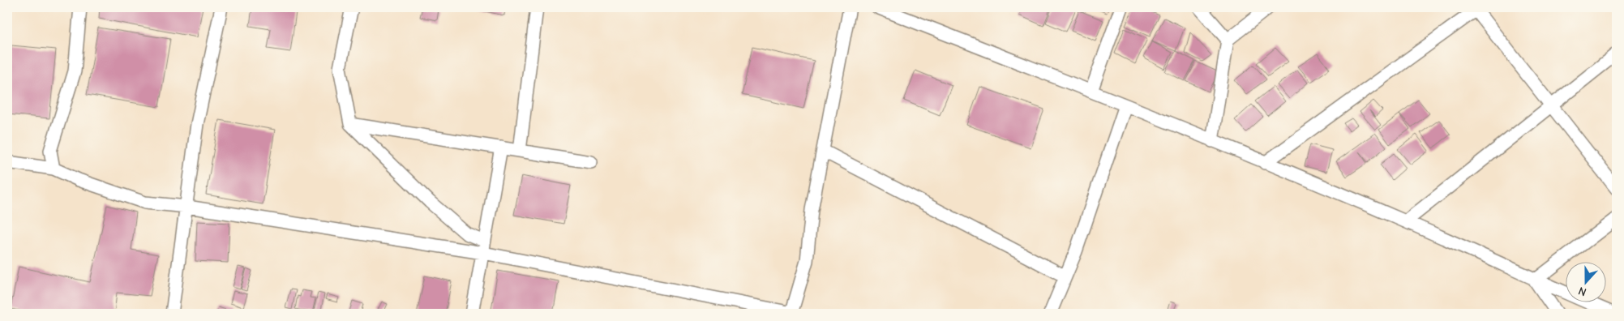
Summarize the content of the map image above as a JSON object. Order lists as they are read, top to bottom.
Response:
{
  "north": "bottom"
}
